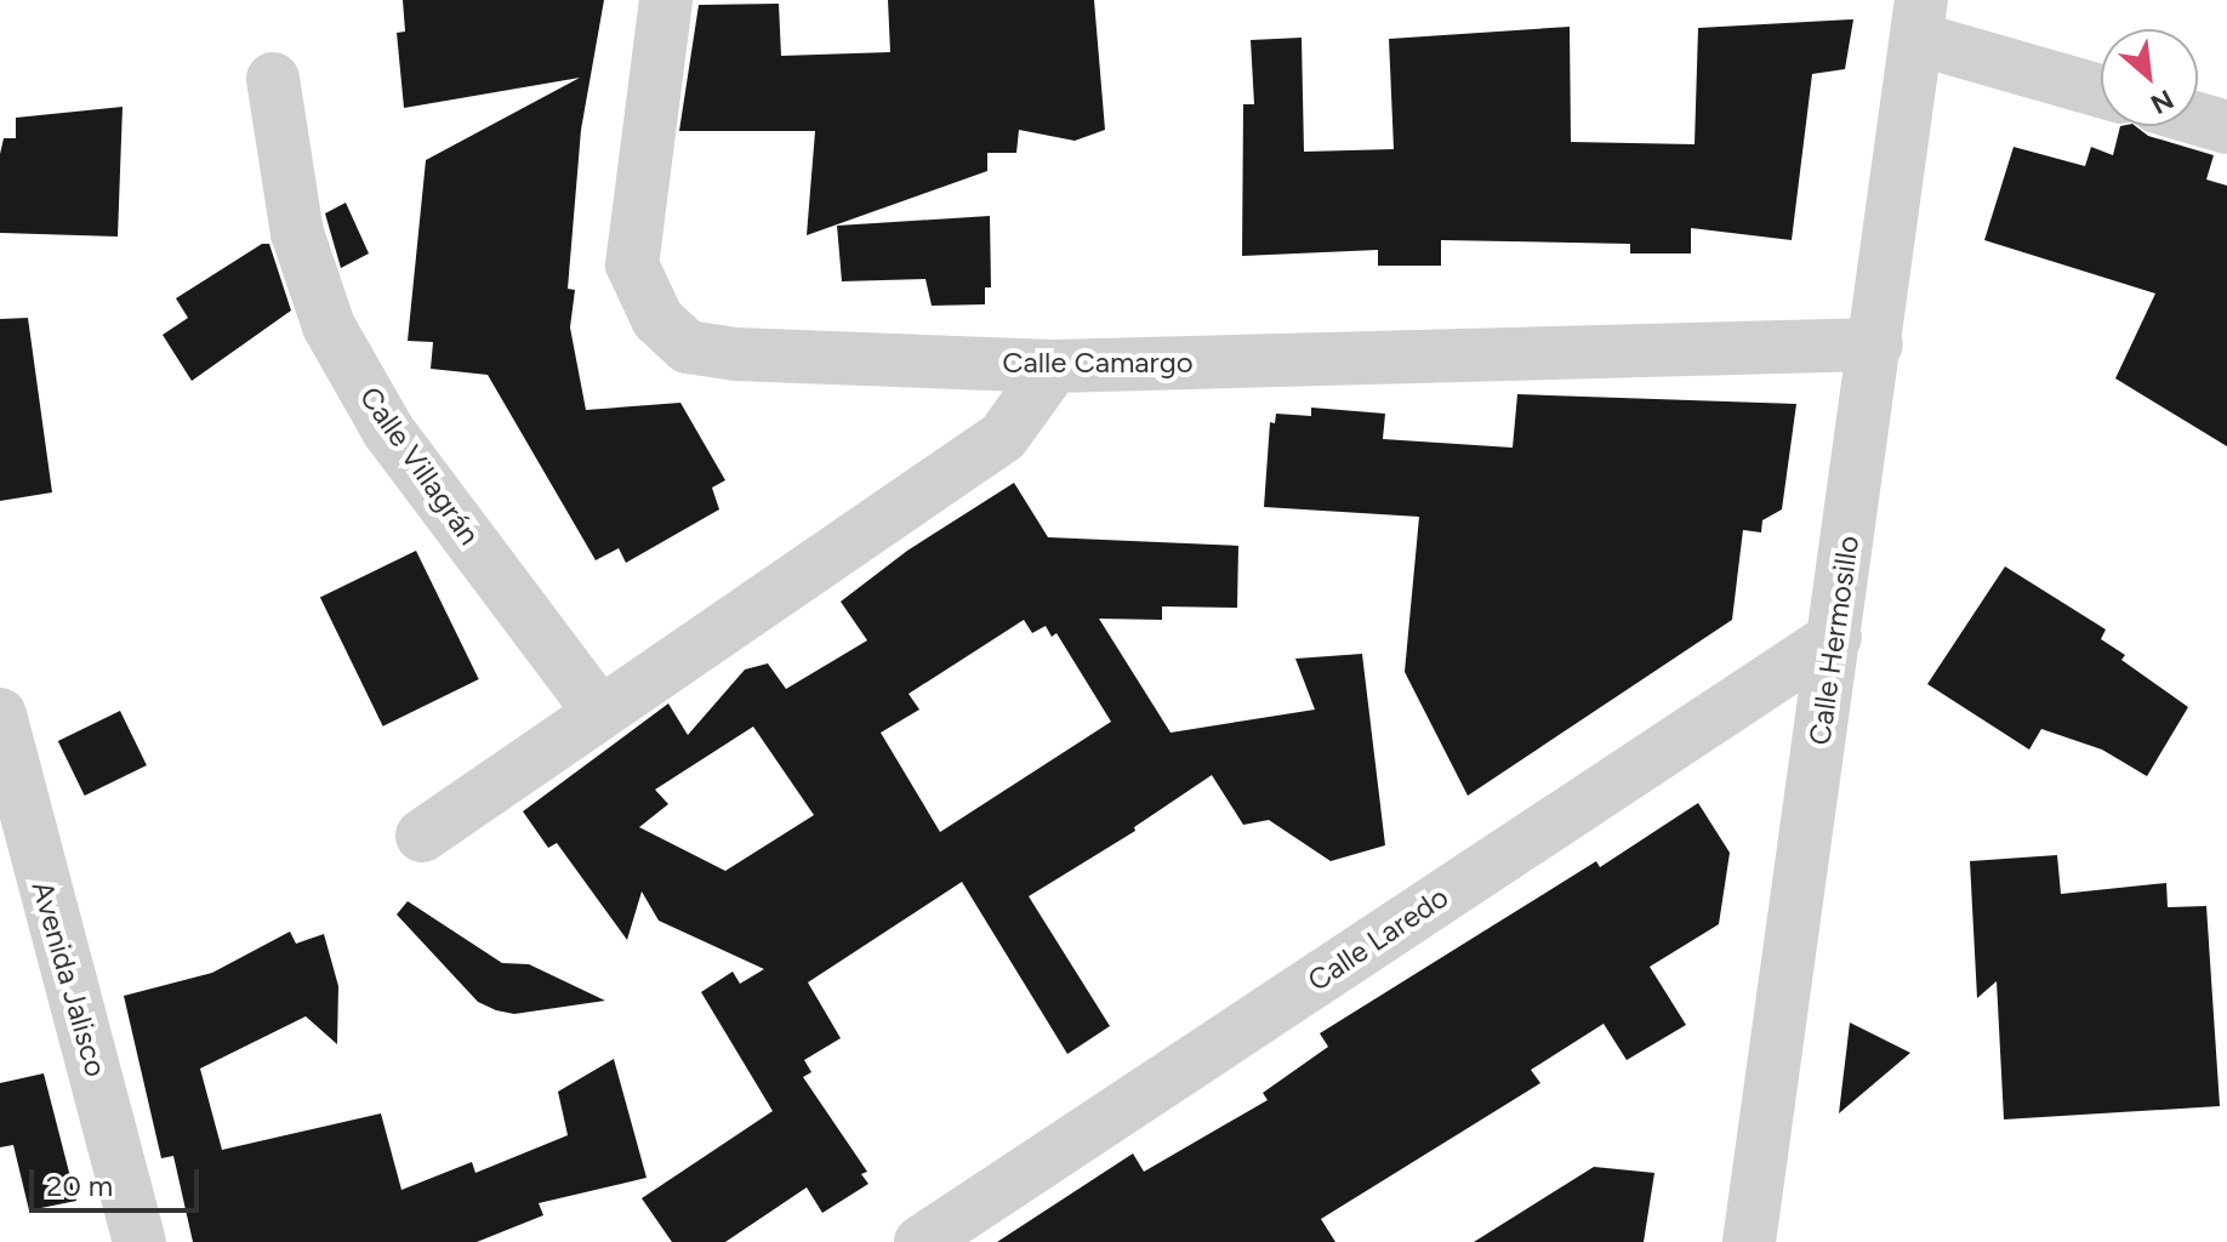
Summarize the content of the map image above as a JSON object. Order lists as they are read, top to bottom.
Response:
{
  "streets": {
    "street": [
      "Calle Camargo",
      "Calle Villagrán",
      "Calle Hermosillo",
      "Calle Laredo",
      "Avenida Jalisco"
    ]
  },
  "crossings": [
    ["Calle Camargo", "Calle Hermosillo"],
    ["Calle Hermosillo", "Calle Laredo"]
  ],
  "scale_bar": "20 m",
  "north": "bottom right"
}
